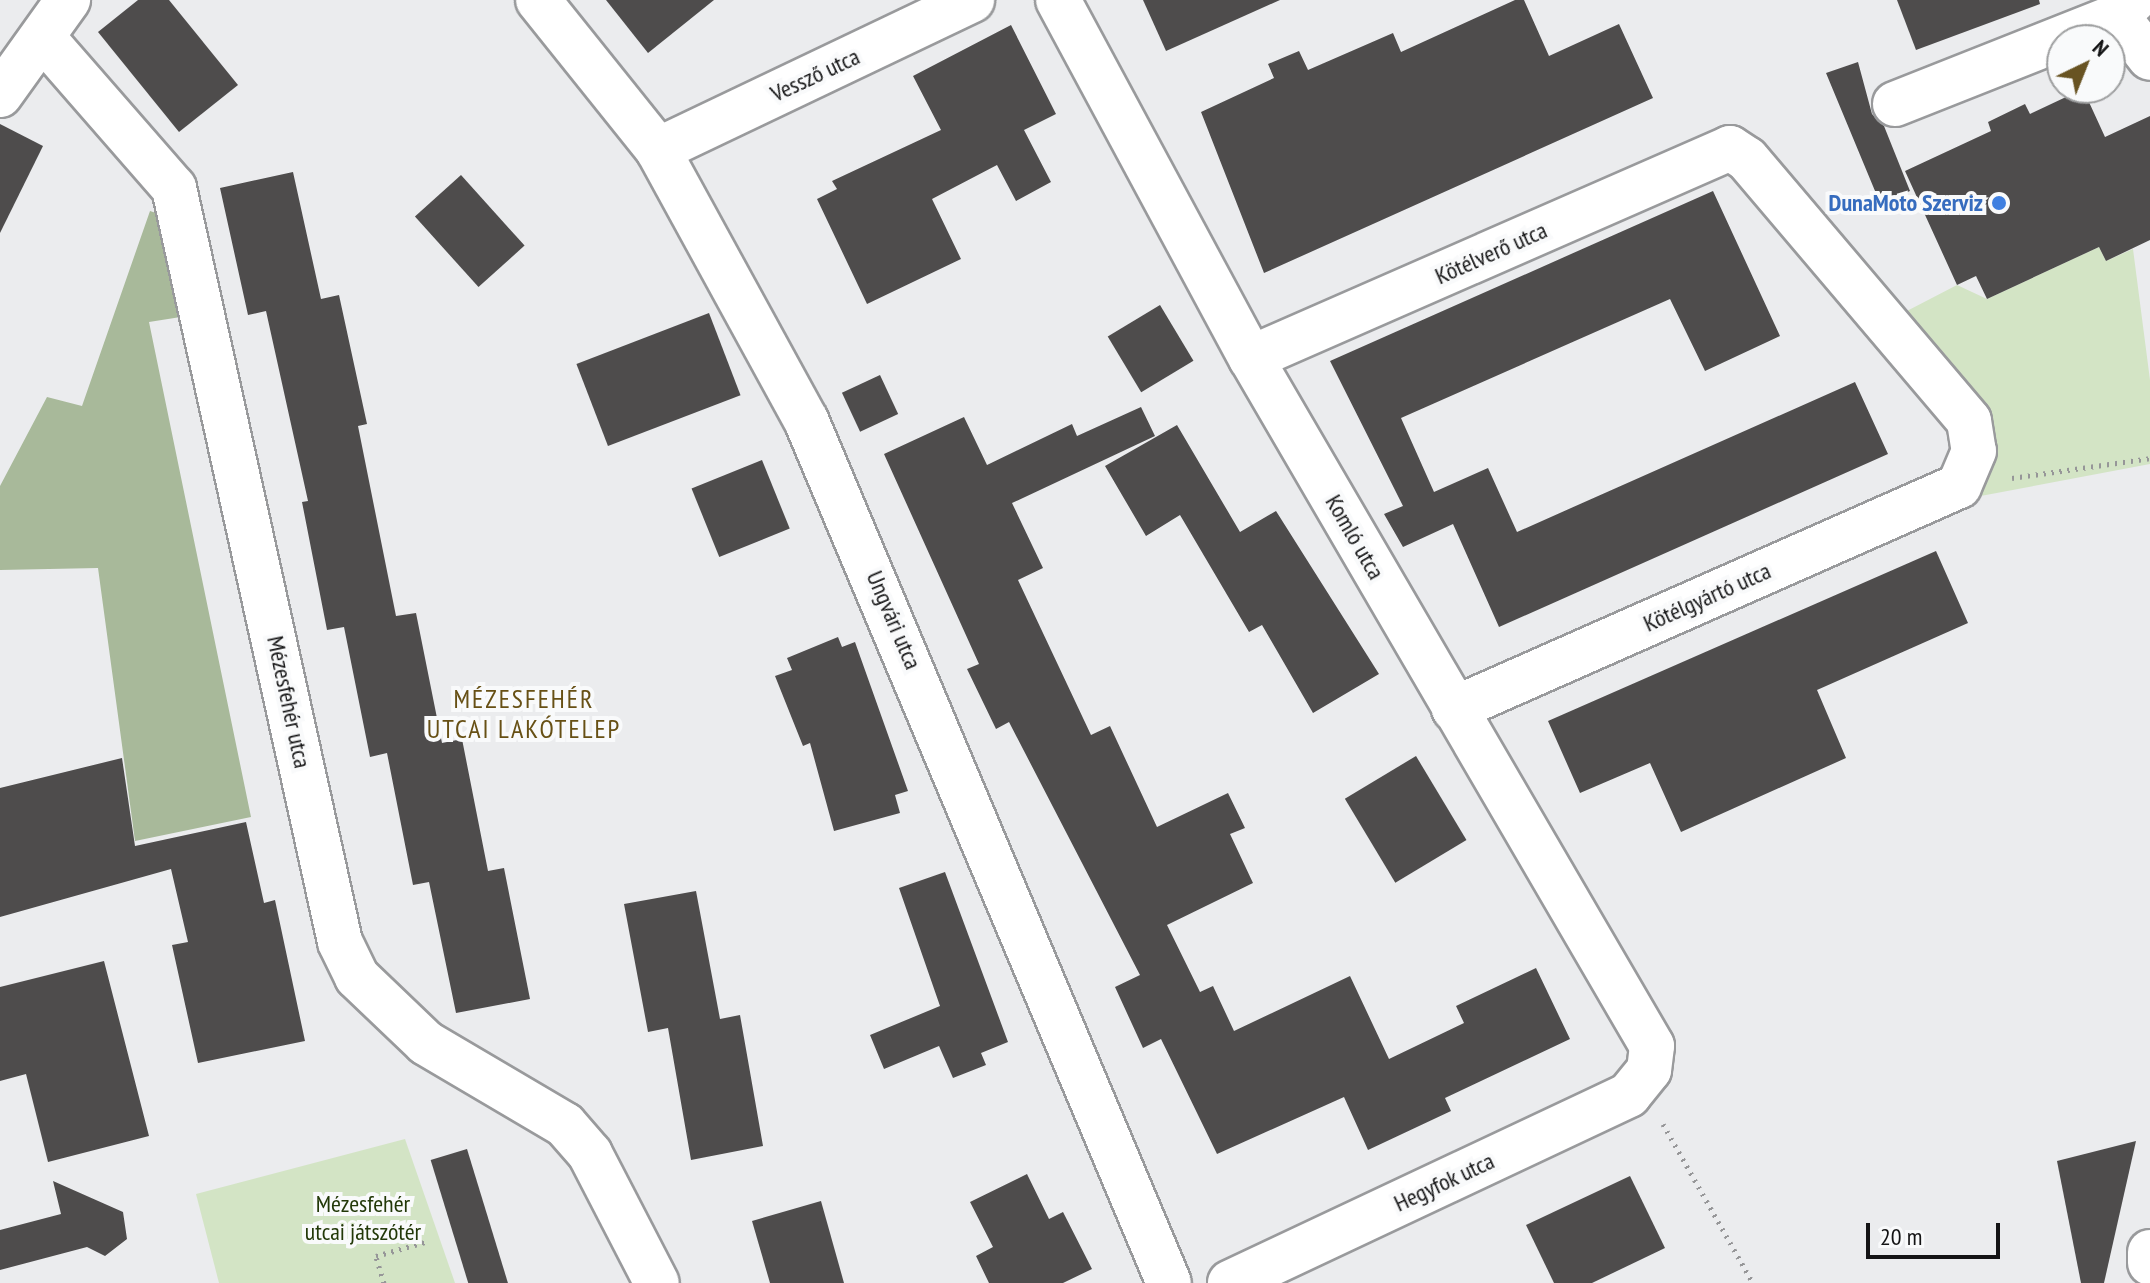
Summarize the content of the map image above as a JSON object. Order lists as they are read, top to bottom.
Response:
{
  "streets": {
    "street": [
      "Vessző utca",
      "Kötélverő utca",
      "Komló utca",
      "Kötélgyártó utca",
      "Ungvári utca",
      "Mézesfehér utca",
      "Hegyfok utca"
    ]
  },
  "crossings": [
    ["Vessző utca", "Ungvári utca"],
    ["Kötélverő utca", "Komló utca"],
    ["Kötélverő utca", "Kötélgyártó utca"],
    ["Komló utca", "Kötélgyártó utca"],
    ["Komló utca", "Hegyfok utca"]
  ],
  "districts": ["MÉZESFEHÉR UTCAI LAKÓTELEP"],
  "parks": ["Mézesfehér utcai játszótér"],
  "places": ["DunaMoto Szerviz"],
  "scale_bar": "20 m",
  "north": "top right"
}
